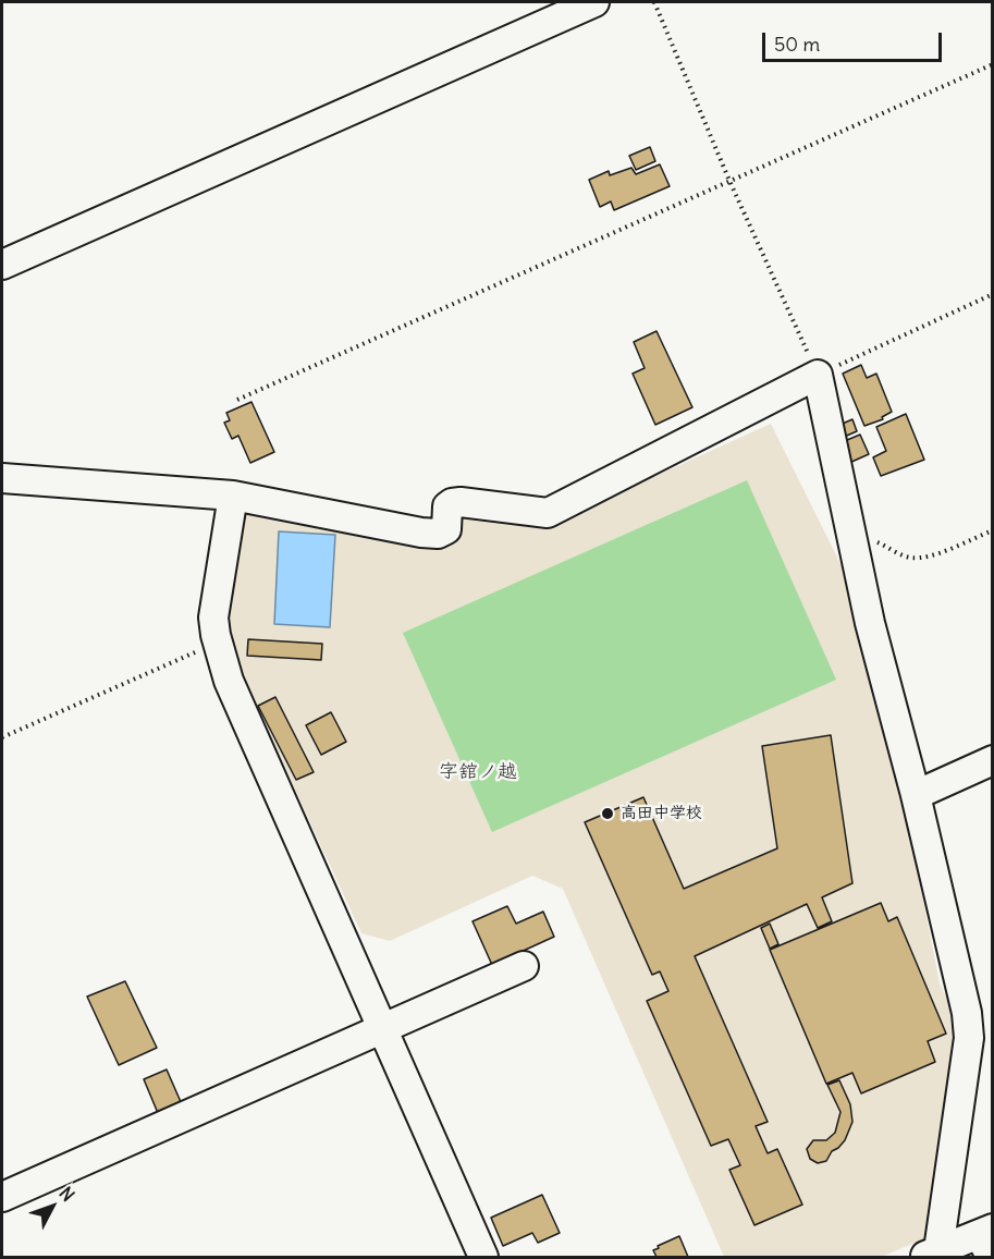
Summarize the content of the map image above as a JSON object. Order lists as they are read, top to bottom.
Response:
{
  "districts": ["字舘ノ越"],
  "places": ["高田中学校"],
  "scale_bar": "50 m",
  "north": "top right"
}
